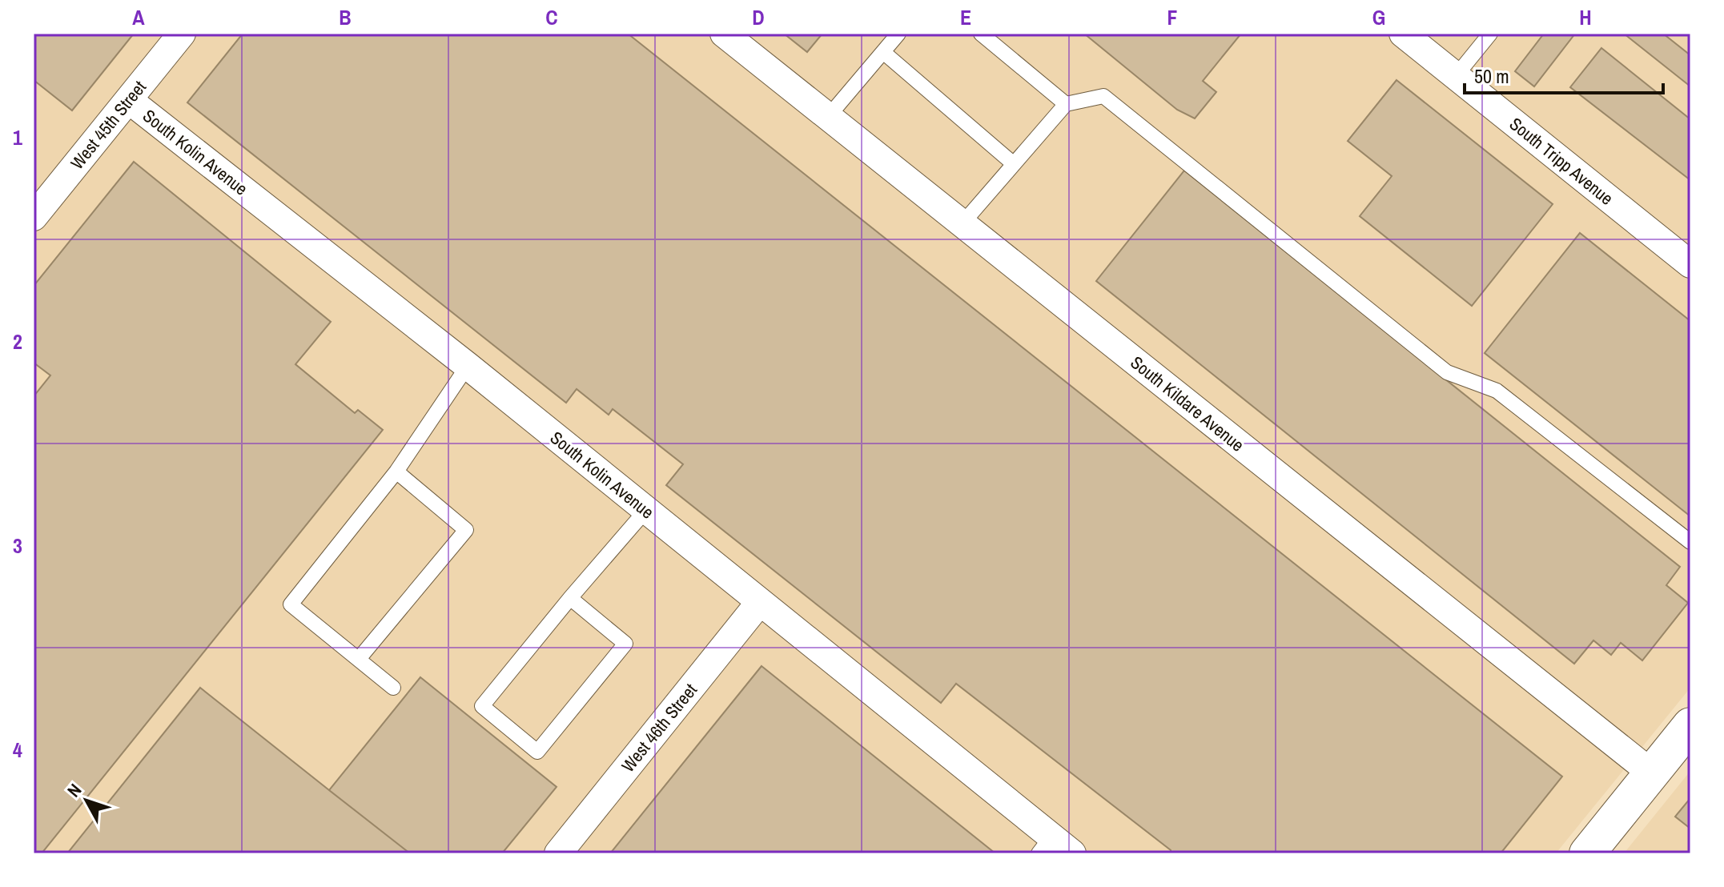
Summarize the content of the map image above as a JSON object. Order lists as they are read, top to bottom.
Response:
{
  "streets": {
    "street": [
      "West 45th Street",
      "South Kolin Avenue",
      "South Tripp Avenue",
      "South Kildare Avenue",
      "West 46th Street"
    ]
  },
  "crossings": [
    ["West 45th Street", "South Kolin Avenue"],
    ["South Kolin Avenue", "West 46th Street"]
  ],
  "scale_bar": "50 m",
  "north": "top left",
  "grid": {
    "columns": [
      "A",
      "B",
      "C",
      "D",
      "E",
      "F",
      "G",
      "H"
    ],
    "rows": [
      "1",
      "2",
      "3",
      "4"
    ]
  }
}
